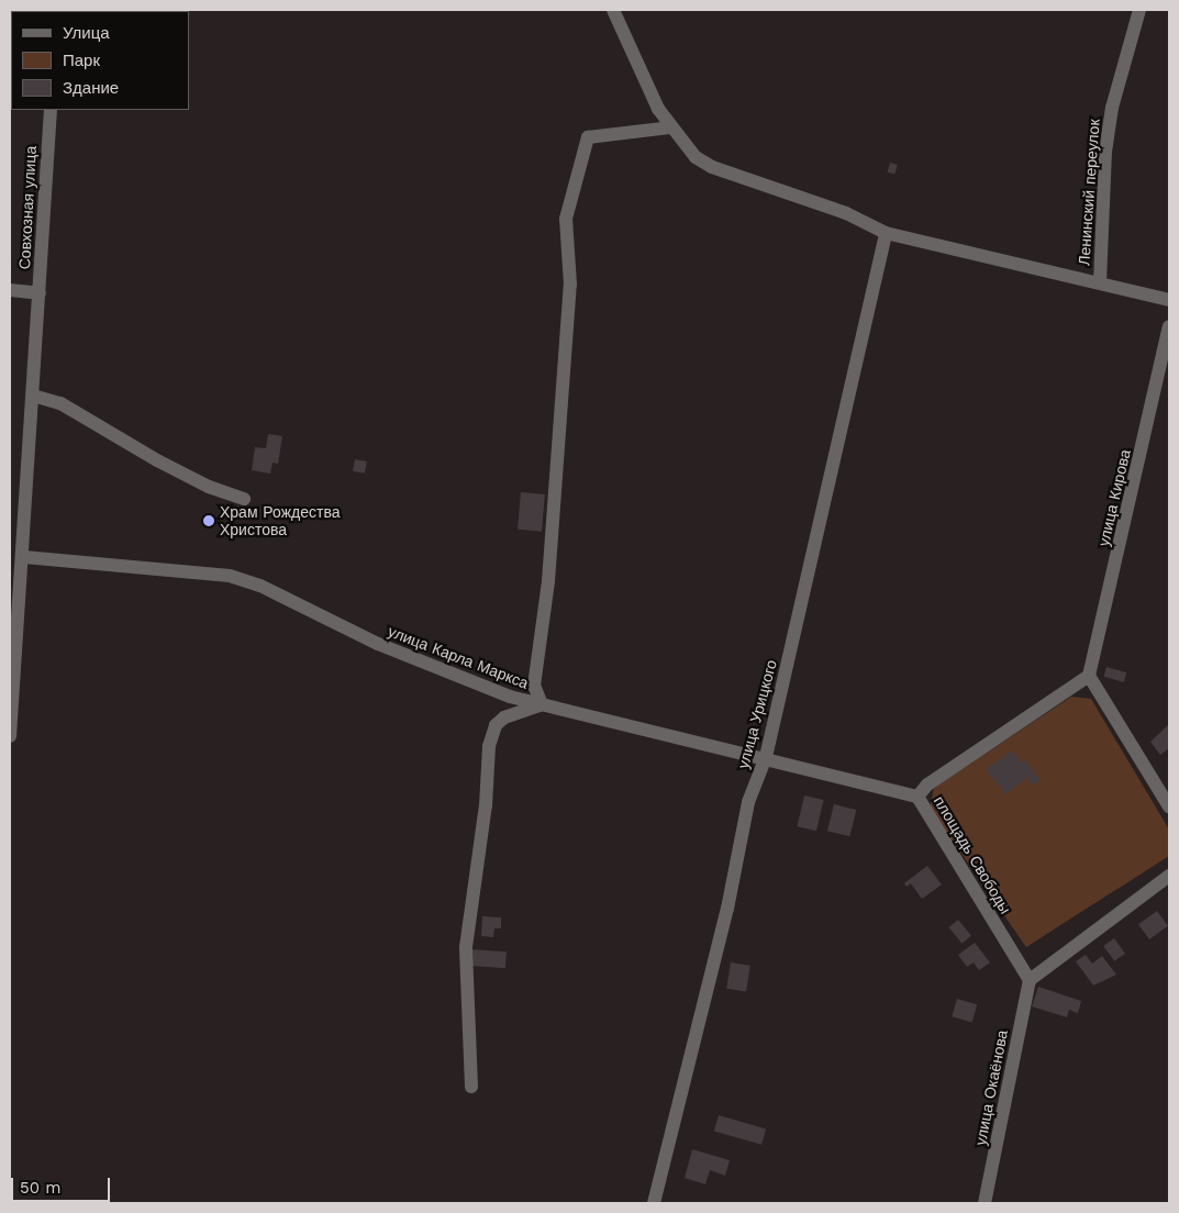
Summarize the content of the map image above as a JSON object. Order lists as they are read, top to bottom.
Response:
{
  "streets": {
    "street": [
      "Ленинский переулок",
      "Совхозная улица",
      "улица Кирова",
      "улица Карла Маркса",
      "улица Урицкого",
      "площадь Свободы",
      "улица Окаёнова"
    ]
  },
  "crossings": [
    ["Совхозная улица", "улица Карла Маркса"],
    ["улица Кирова", "площадь Свободы"],
    ["улица Карла Маркса", "улица Урицкого"],
    ["улица Карла Маркса", "площадь Свободы"],
    ["площадь Свободы", "улица Окаёнова"]
  ],
  "places": ["Храм Рождества Христова"],
  "legend": ["Улица", "Парк", "Здание"],
  "scale_bar": "50 m"
}
